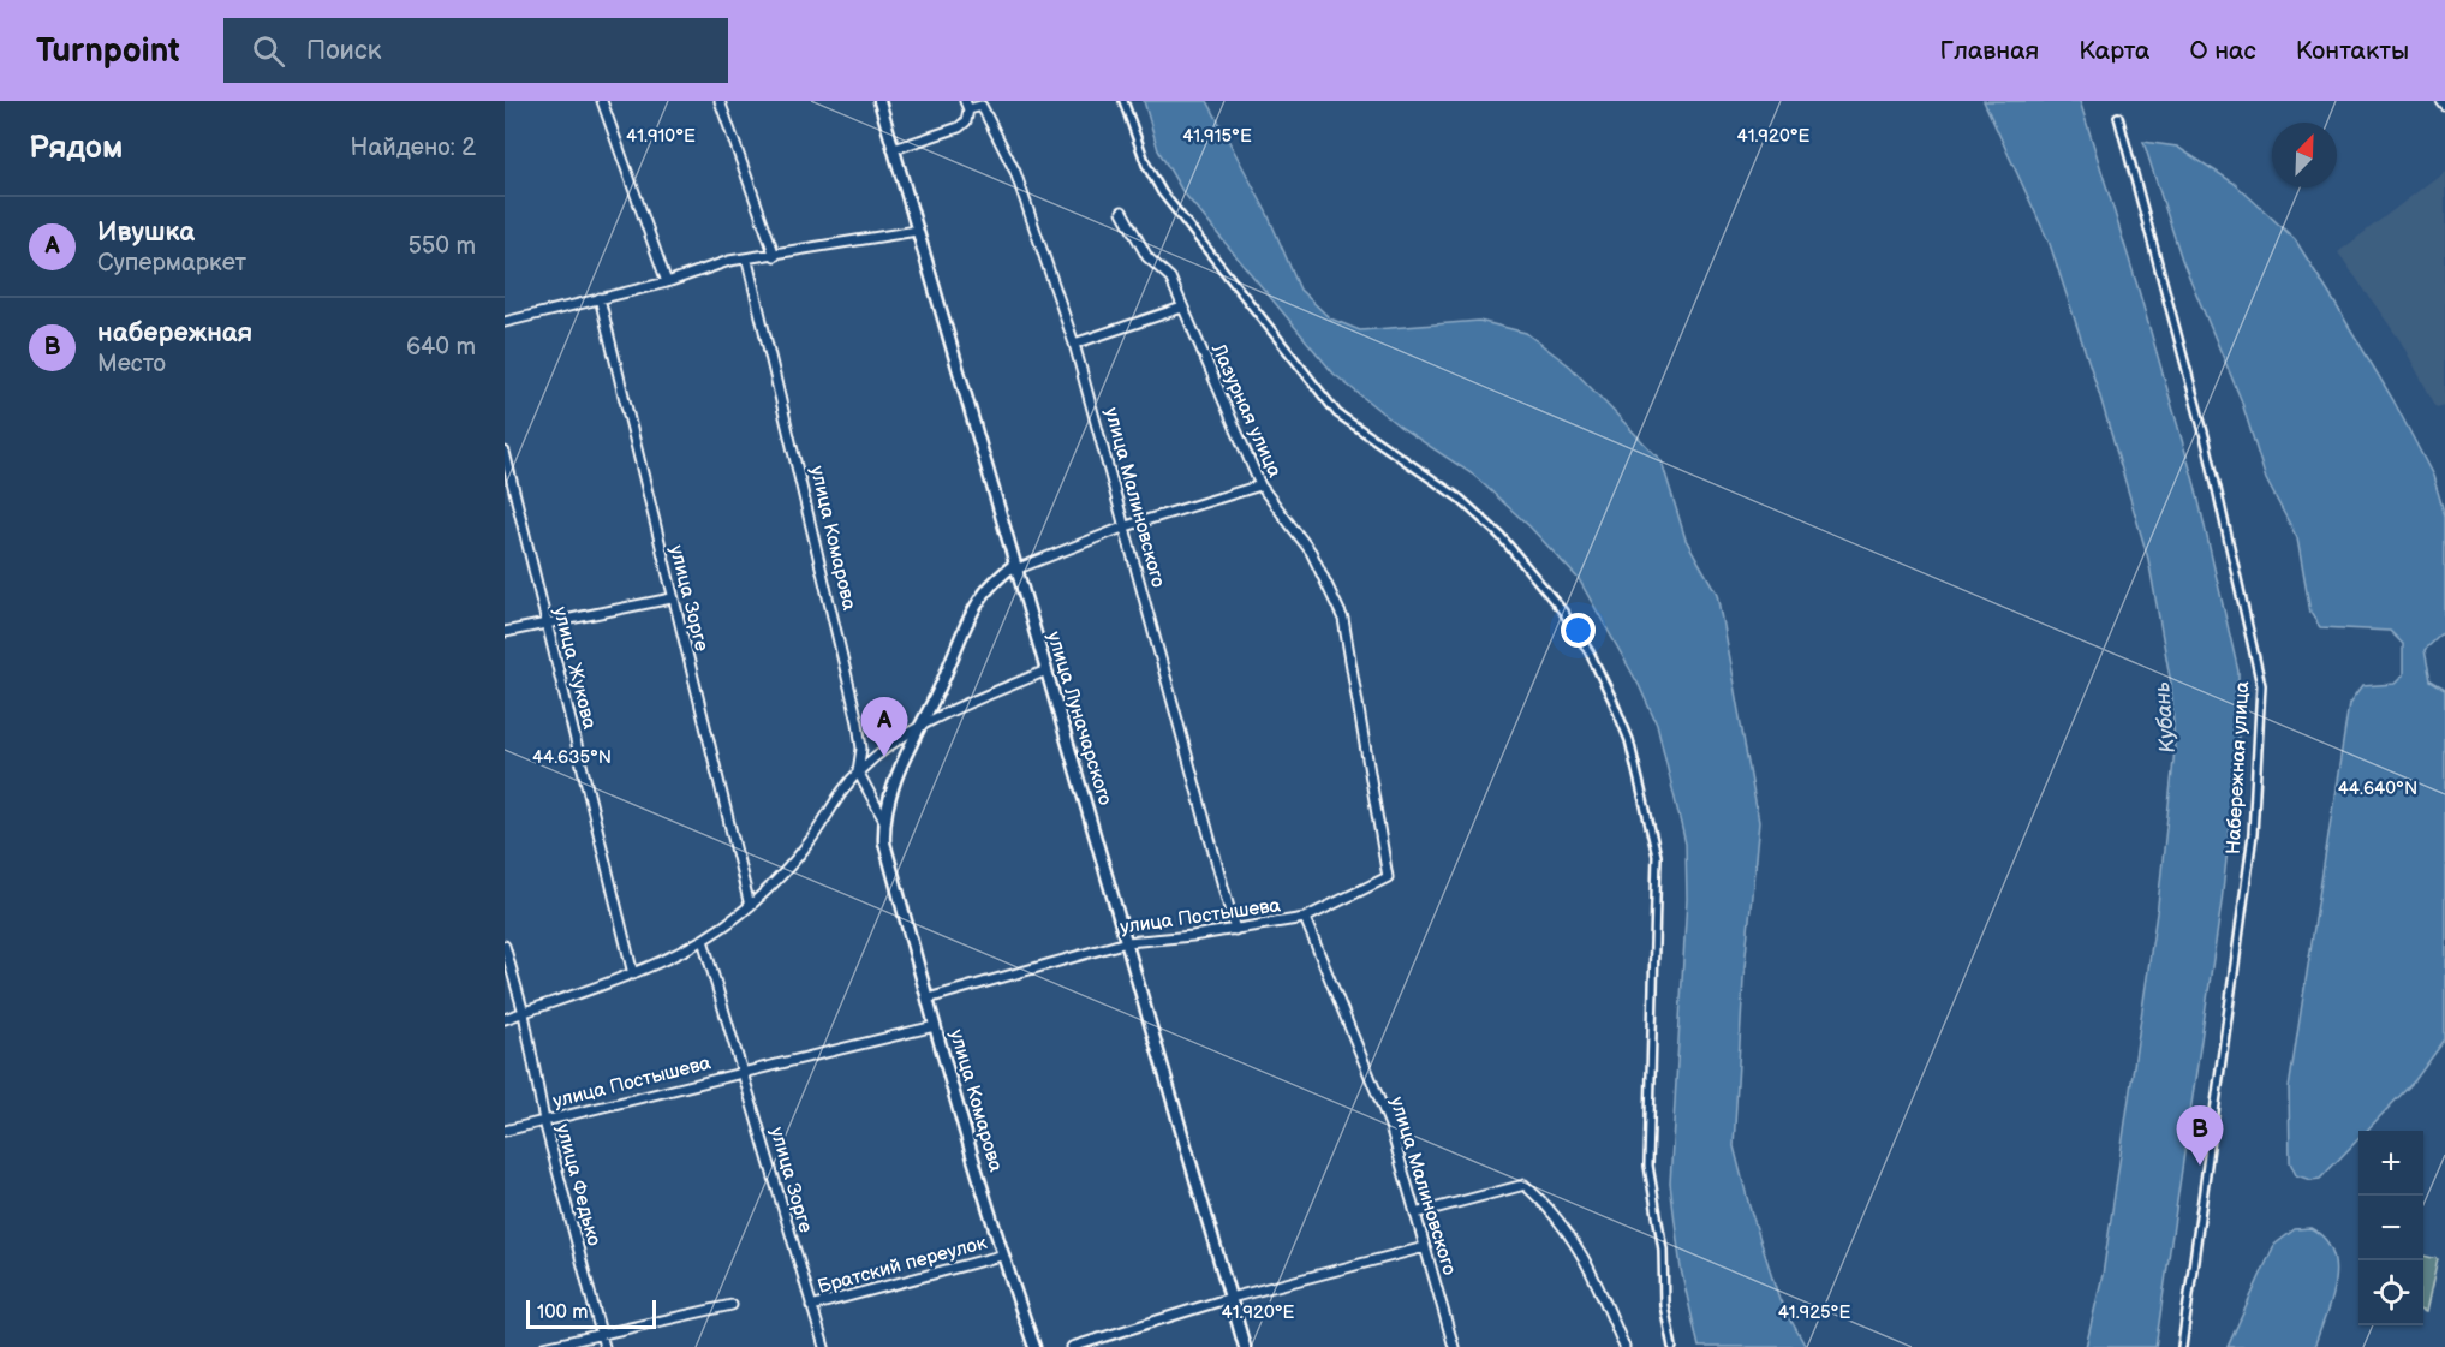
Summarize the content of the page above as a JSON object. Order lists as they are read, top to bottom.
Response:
{
  "streets": {
    "street": [
      "Лазурная улица",
      "улица Малиновского",
      "улица Комарова",
      "улица Зорге",
      "улица Жукова",
      "улица Луначарского",
      "Набережная улица",
      "улица Постышева",
      "улица Федько",
      "Братский переулок"
    ]
  },
  "crossings": [
    ["Лазурная улица", "улица Постышева"],
    ["улица Малиновского", "улица Постышева"],
    ["улица Комарова", "улица Луначарского"],
    ["улица Комарова", "улица Постышева"],
    ["улица Комарова", "Братский переулок"],
    ["улица Зорге", "улица Постышева"],
    ["улица Зорге", "Братский переулок"],
    ["улица Луначарского", "улица Постышева"],
    ["улица Постышева", "улица Федько"]
  ],
  "water": ["Кубань"],
  "scale_bar": "100 m",
  "north": "top right",
  "page": {
    "header": "Turnpoint",
    "search": "Поиск",
    "nav": [
      "Главная",
      "Карта",
      "О нас",
      "Контакты"
    ],
    "heading": ["Рядом", "Найдено: 2"],
    "list": [
      {
        "mark": "A",
        "name": "Ивушка",
        "note": "Супермаркет",
        "value": "550 m"
      },
      {
        "mark": "B",
        "name": "набережная",
        "note": "Место",
        "value": "640 m"
      }
    ],
    "pins": ["A", "B"],
    "map_buttons": ["+", "−"],
    "scale": "100 m"
  },
  "coordinates": [
    "41.910°E",
    "41.915°E",
    "41.920°E",
    "44.635°N",
    "44.640°N",
    "41.925°E"
  ]
}
